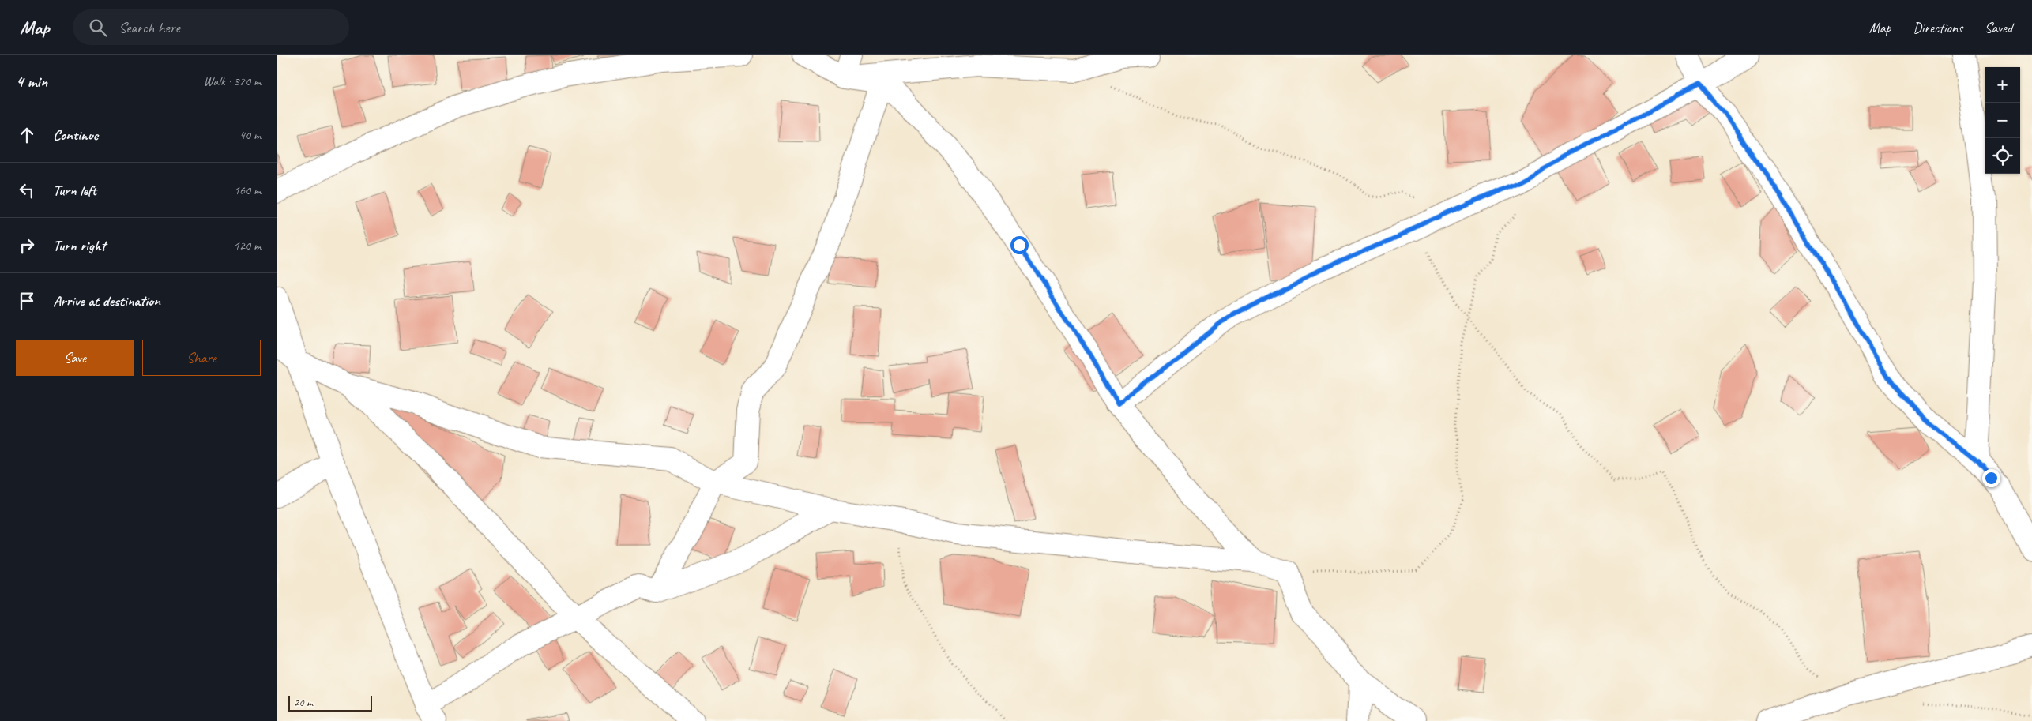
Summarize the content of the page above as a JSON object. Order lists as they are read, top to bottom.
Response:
{
  "scale_bar": "20 m",
  "page": {
    "header": "Map",
    "search": "Search here",
    "nav": ["Map", "Directions", "Saved"],
    "heading": ["4 min", "Walk · 320 m"],
    "map_buttons": ["+", "−"],
    "list": [
      ["Continue", "40 m"],
      ["Turn left", "160 m"],
      ["Turn right", "120 m"],
      "Arrive at destination"
    ],
    "buttons": ["Save", "Share"],
    "scale": "20 m"
  }
}
